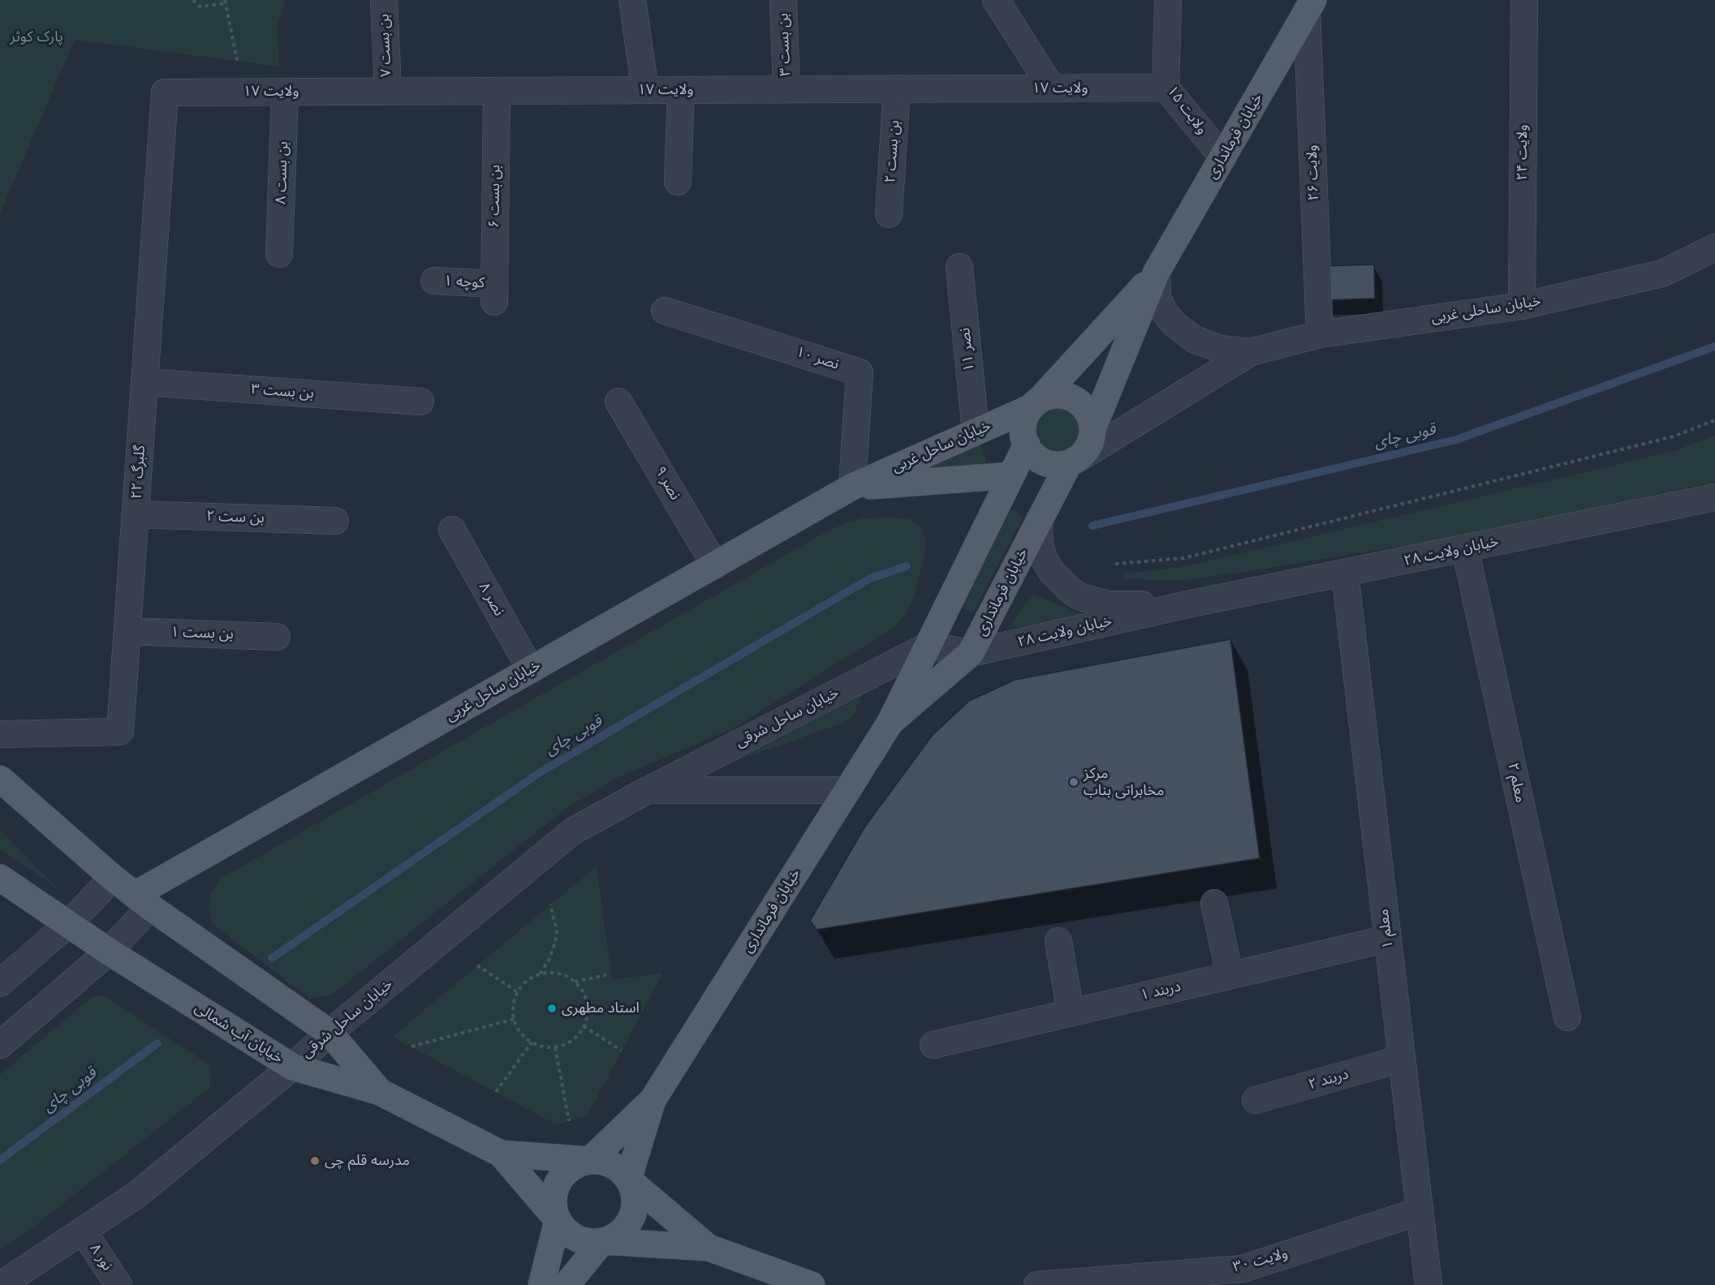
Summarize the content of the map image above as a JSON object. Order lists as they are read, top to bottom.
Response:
{
  "streets": {
    "main road": ["خیابان فرمانداری", "خیابان ساحل غربی", "خیابان آب شمالی"],
    "street": [
      "بن بست ۳",
      "بن بست ۷",
      "ولایت ۱۷",
      "ولایت ۱۵",
      "بن بست ۲",
      "ولایت ۲۴",
      "بن بست ۸",
      "ولایت ۲۶",
      "بن بست ۶",
      "کوچه ۱",
      "خیابان ساحلی غربی",
      "نصر ۱۱",
      "نصر ۱۰",
      "گلبرگ ۲۲",
      "نصر ۹",
      "بن ست ۲",
      "خیابان ولایت ۲۸",
      "نصر ۸",
      "بن بست ۱",
      "خیابان ساحل شرقی",
      "معلم ۲",
      "معلم ۱",
      "دربند ۱",
      "دربند ۲",
      "نور ۸",
      "ولایت ۳۰"
    ]
  },
  "crossings": [
    ["بن بست ۳", "ولایت ۱۷"],
    ["بن بست ۳", "گلبرگ ۲۲"],
    ["بن بست ۷", "ولایت ۱۷"],
    ["ولایت ۱۷", "ولایت ۱۵"],
    ["ولایت ۱۷", "بن بست ۲"],
    ["ولایت ۱۷", "بن بست ۸"],
    ["ولایت ۱۷", "بن بست ۶"],
    ["ولایت ۱۷", "گلبرگ ۲۲"],
    ["ولایت ۱۵", "خیابان فرمانداری"],
    ["خیابان فرمانداری", "ولایت ۲۶"],
    ["خیابان فرمانداری", "خیابان ساحلی غربی"],
    ["خیابان فرمانداری", "خیابان ساحل غربی"],
    ["خیابان فرمانداری", "خیابان ولایت ۲۸"],
    ["خیابان فرمانداری", "خیابان ساحل شرقی"],
    ["خیابان فرمانداری", "خیابان آب شمالی"],
    ["ولایت ۲۴", "خیابان ساحلی غربی"],
    ["ولایت ۲۶", "خیابان ساحلی غربی"],
    ["بن بست ۶", "کوچه ۱"],
    ["خیابان ساحلی غربی", "خیابان ساحل غربی"],
    ["نصر ۱۱", "خیابان ساحل غربی"],
    ["نصر ۱۰", "خیابان ساحل غربی"],
    ["خیابان ساحل غربی", "نصر ۹"],
    ["خیابان ساحل غربی", "نصر ۸"],
    ["خیابان ساحل غربی", "خیابان آب شمالی"],
    ["گلبرگ ۲۲", "بن ست ۲"],
    ["گلبرگ ۲۲", "بن بست ۱"],
    ["خیابان ولایت ۲۸", "معلم ۲"],
    ["خیابان ولایت ۲۸", "معلم ۱"],
    ["خیابان ساحل شرقی", "خیابان آب شمالی"],
    ["خیابان ساحل شرقی", "نور ۸"],
    ["معلم ۱", "دربند ۱"],
    ["معلم ۱", "دربند ۲"],
    ["معلم ۱", "ولایت ۳۰"]
  ],
  "water": ["قوبی چای"],
  "parks": ["پارک کوثر"],
  "places": ["مرکز مخابراتی بناب", "استاد مطهری", "مدرسه قلم چی"]
}
